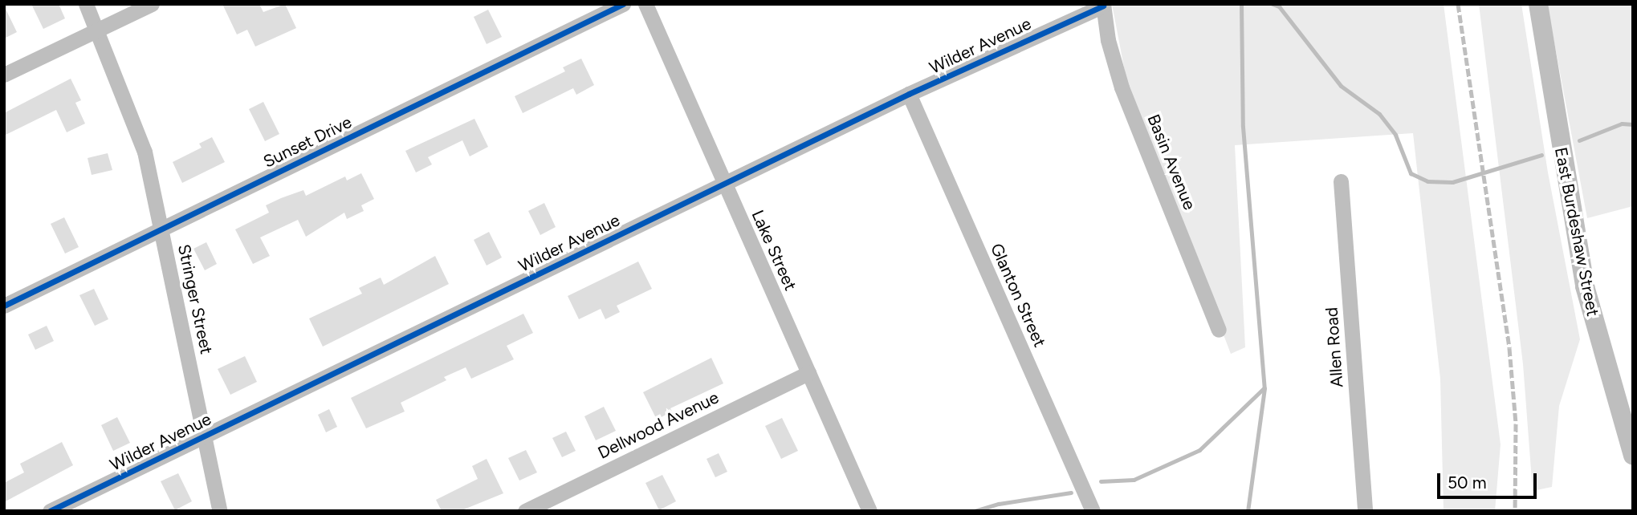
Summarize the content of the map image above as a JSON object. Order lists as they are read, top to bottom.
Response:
{
  "streets": {
    "street": [
      "Wilder Avenue",
      "Sunset Drive",
      "Basin Avenue",
      "East Burdeshaw Street",
      "Lake Street",
      "Glanton Street",
      "Stringer Street",
      "Allen Road",
      "Dellwood Avenue"
    ]
  },
  "crossings": [
    ["Wilder Avenue", "Basin Avenue"],
    ["Wilder Avenue", "Lake Street"],
    ["Wilder Avenue", "Glanton Street"],
    ["Wilder Avenue", "Stringer Street"],
    ["Sunset Drive", "Stringer Street"],
    ["Lake Street", "Dellwood Avenue"]
  ],
  "scale_bar": "50 m"
}
